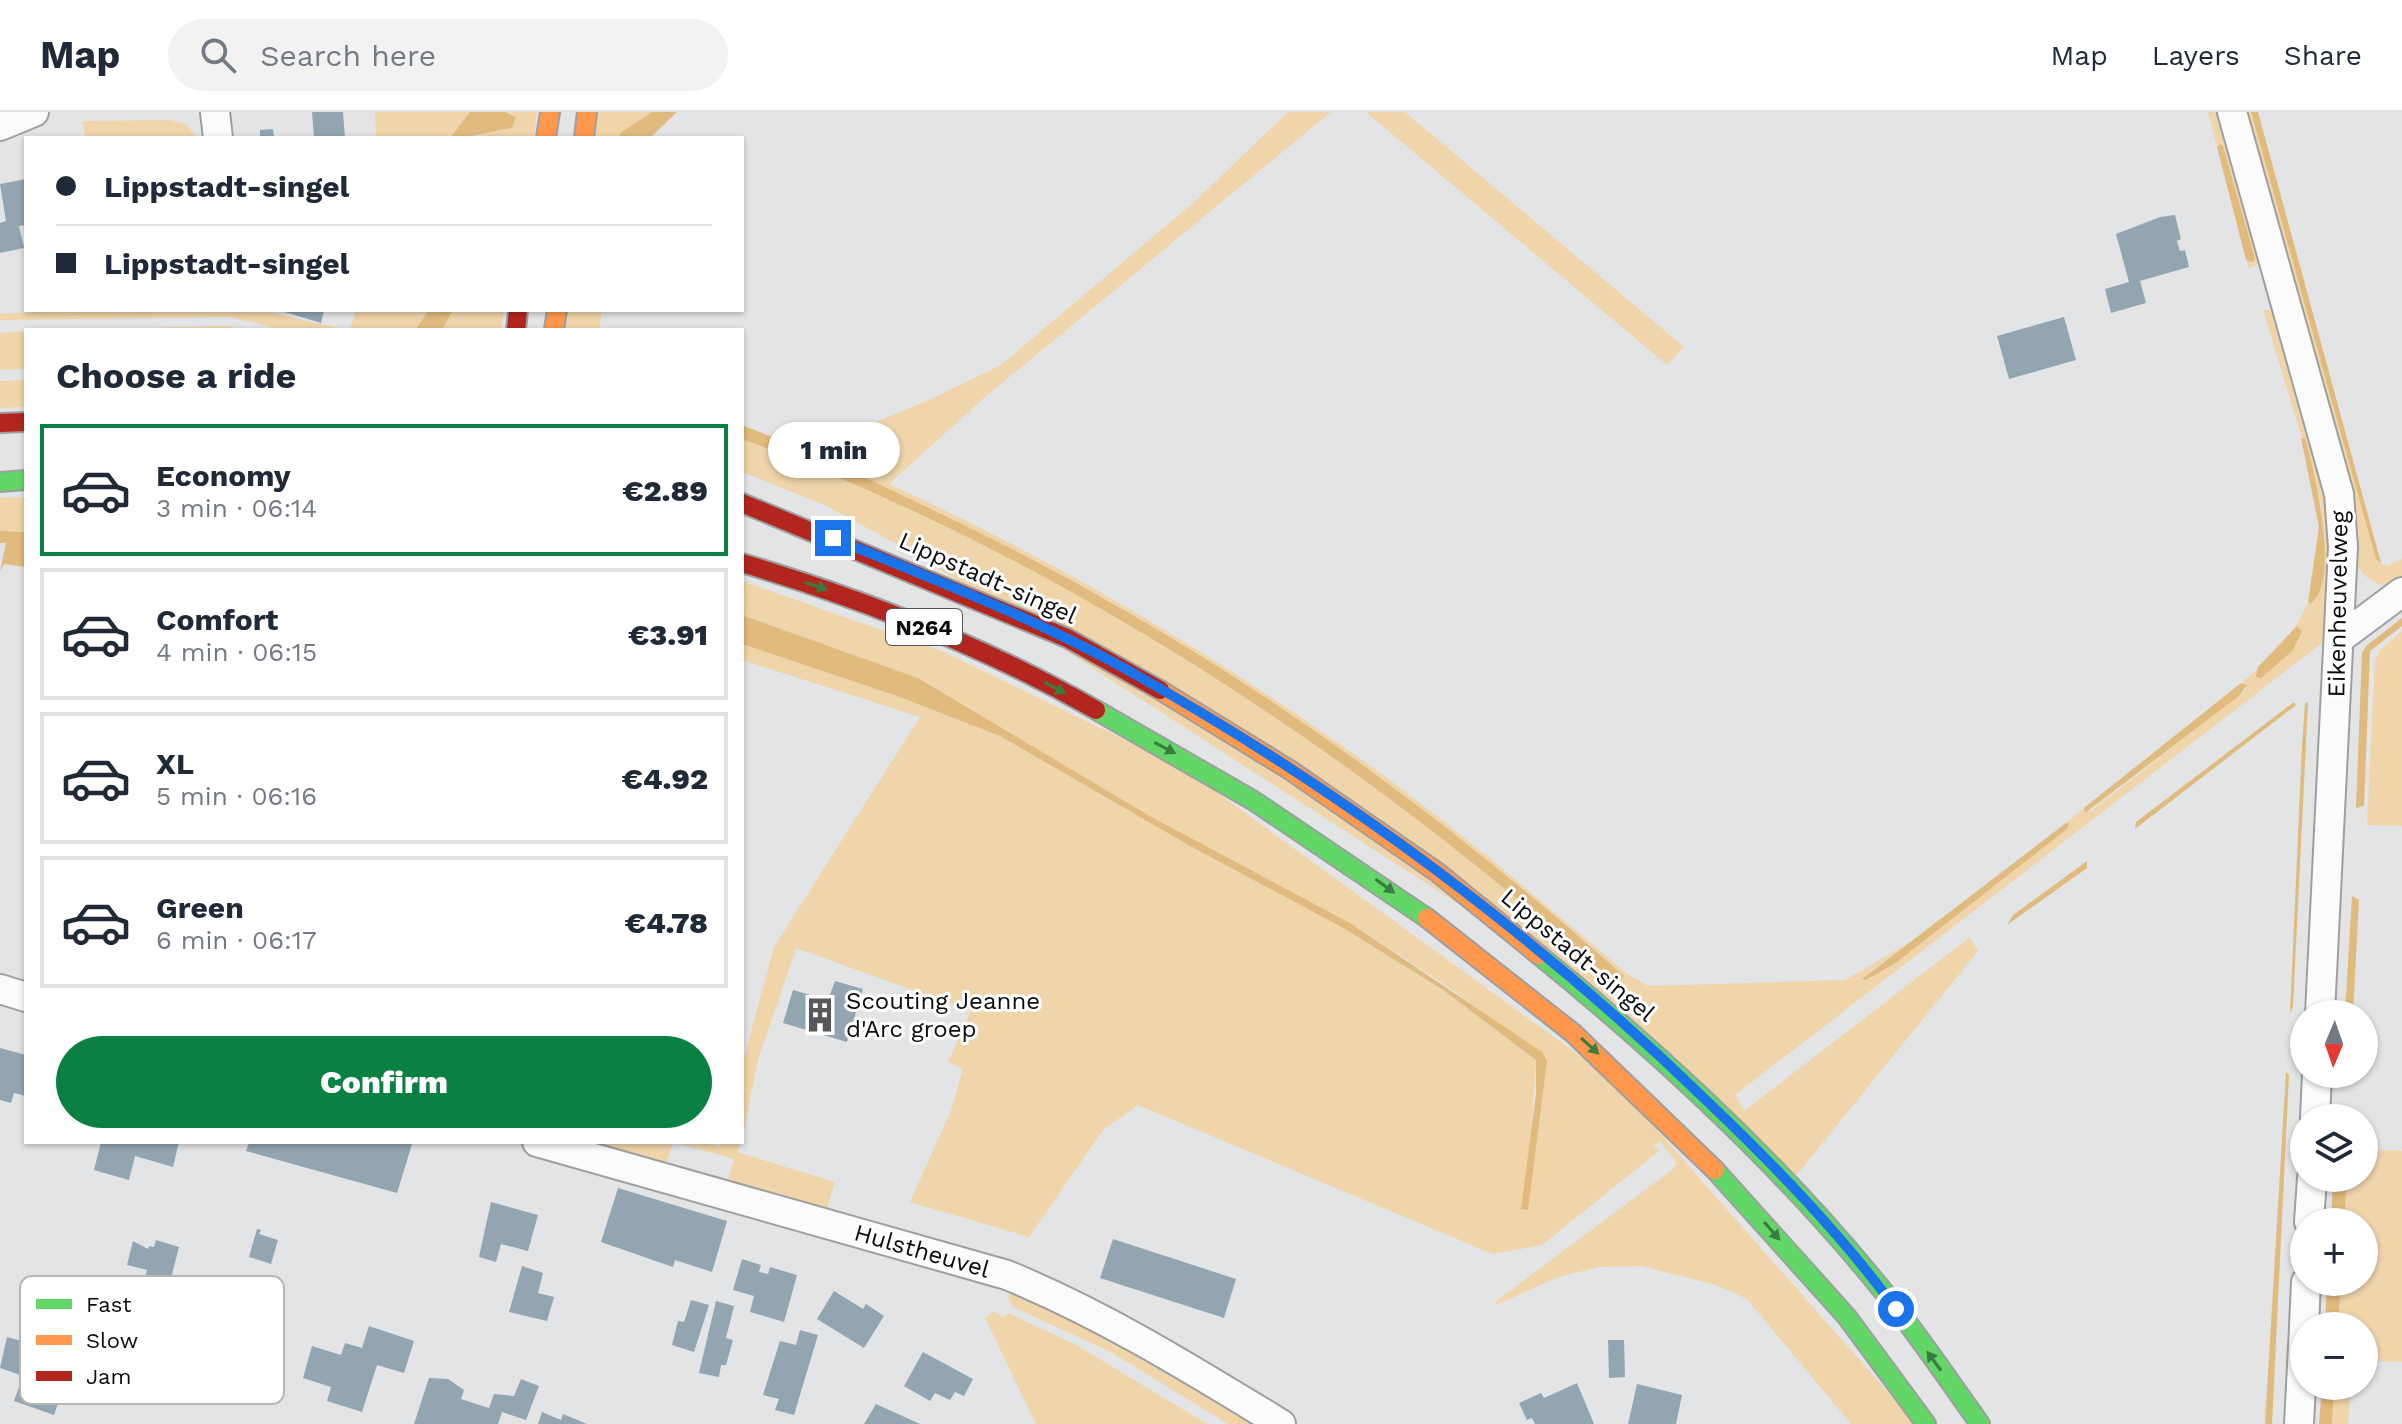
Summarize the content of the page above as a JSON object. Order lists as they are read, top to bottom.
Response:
{
  "streets": {
    "main road": ["Lippstadt-singel", "N264"],
    "street": ["Eikenheuvelweg", "Hulstheuvel"]
  },
  "places": {
    "building": ["Scouting Jeanne d'Arc groep"]
  },
  "legend": ["Fast", "Slow", "Jam"],
  "north": "bottom",
  "page": {
    "header": "Map",
    "search": "Search here",
    "nav": ["Map", "Layers", "Share"],
    "banner": ["Lippstadt-singel", "Lippstadt-singel"],
    "heading": "Choose a ride",
    "bubble": "1 min",
    "list": [
      {
        "name": "Economy",
        "note": "3 min · 06:14",
        "value": "€2.89"
      },
      {
        "name": "Comfort",
        "note": "4 min · 06:15",
        "value": "€3.91"
      },
      {
        "name": "XL",
        "note": "5 min · 06:16",
        "value": "€4.92"
      },
      {
        "name": "Green",
        "note": "6 min · 06:17",
        "value": "€4.78"
      }
    ],
    "map_buttons": ["+", "−"],
    "buttons": "Confirm"
  }
}
